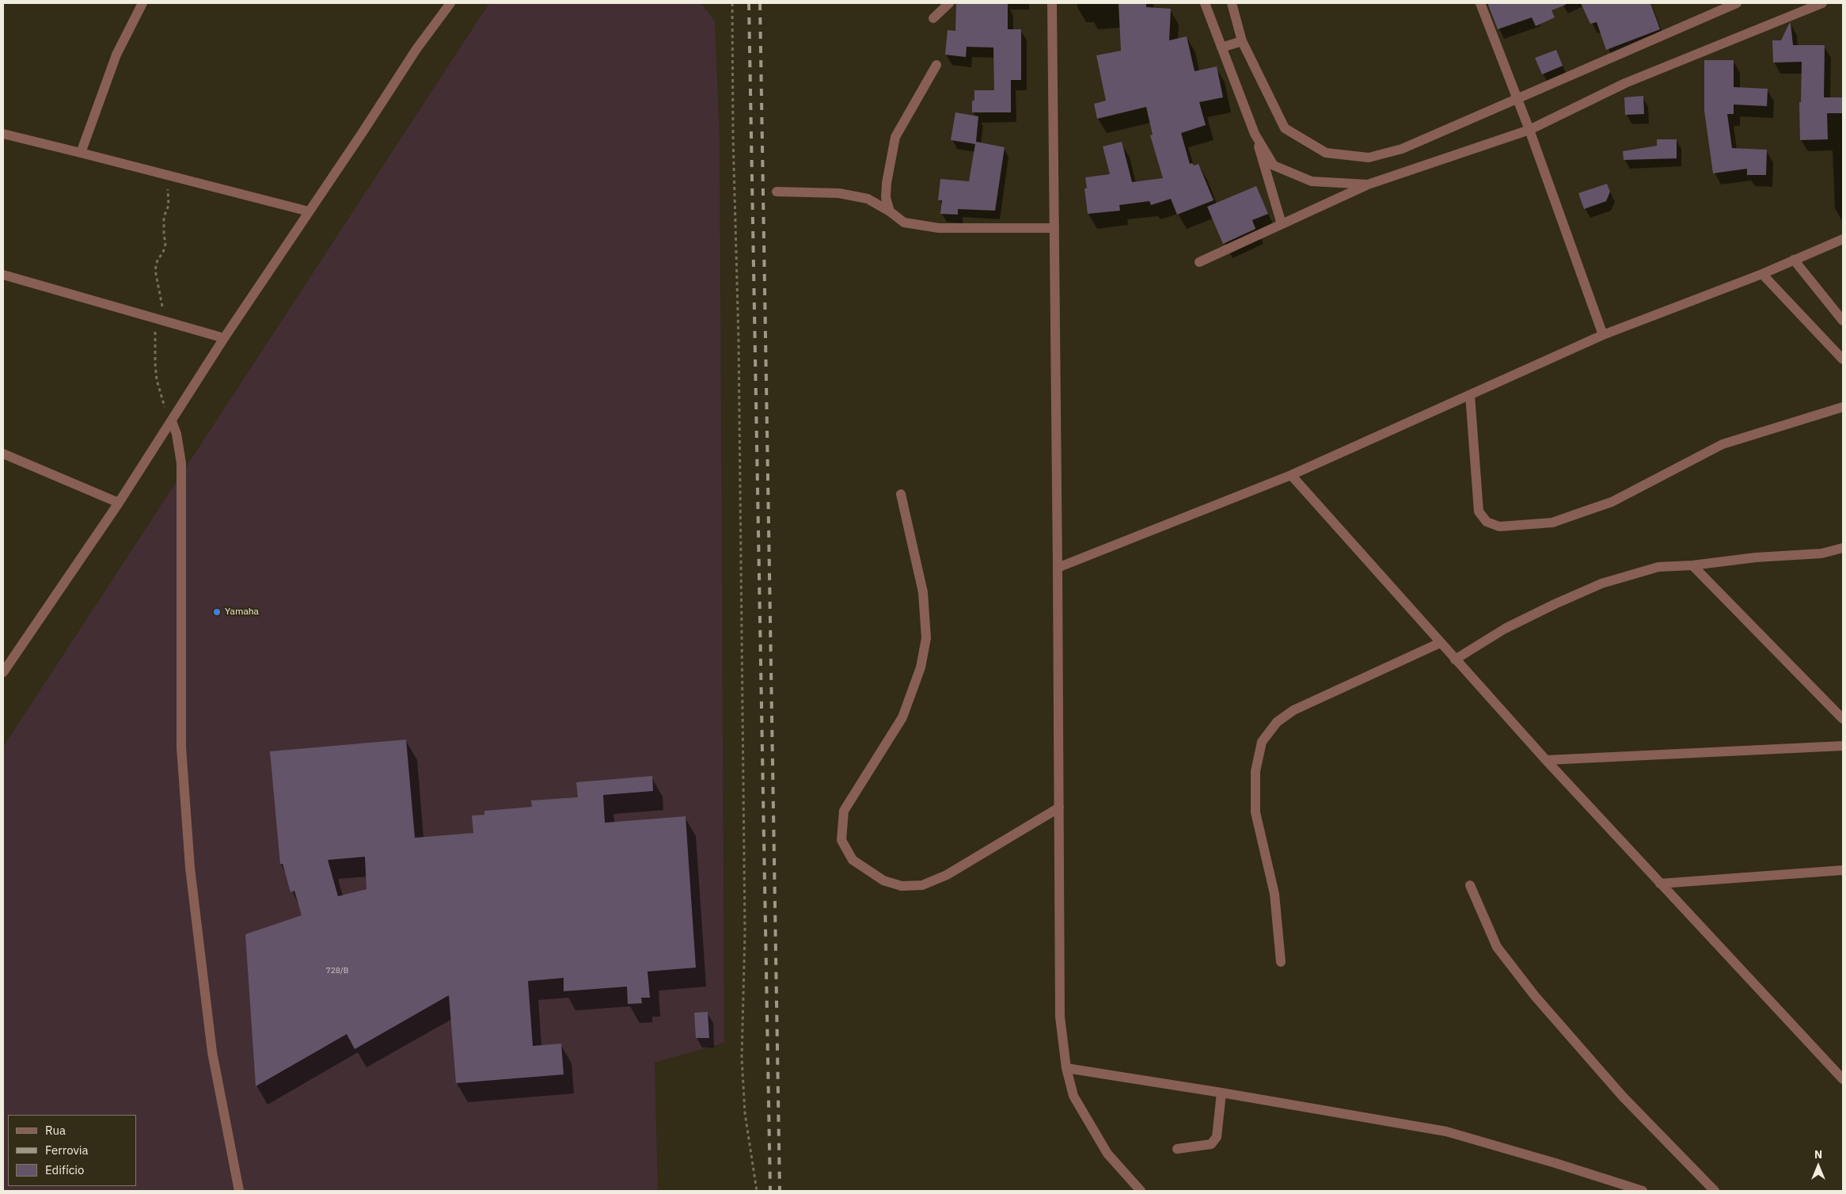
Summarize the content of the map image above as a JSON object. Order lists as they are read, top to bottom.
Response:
{
  "places": ["Yamaha"],
  "house_numbers": ["728/B"],
  "legend": ["Rua", "Ferrovia", "Edifício"],
  "north": "top"
}
